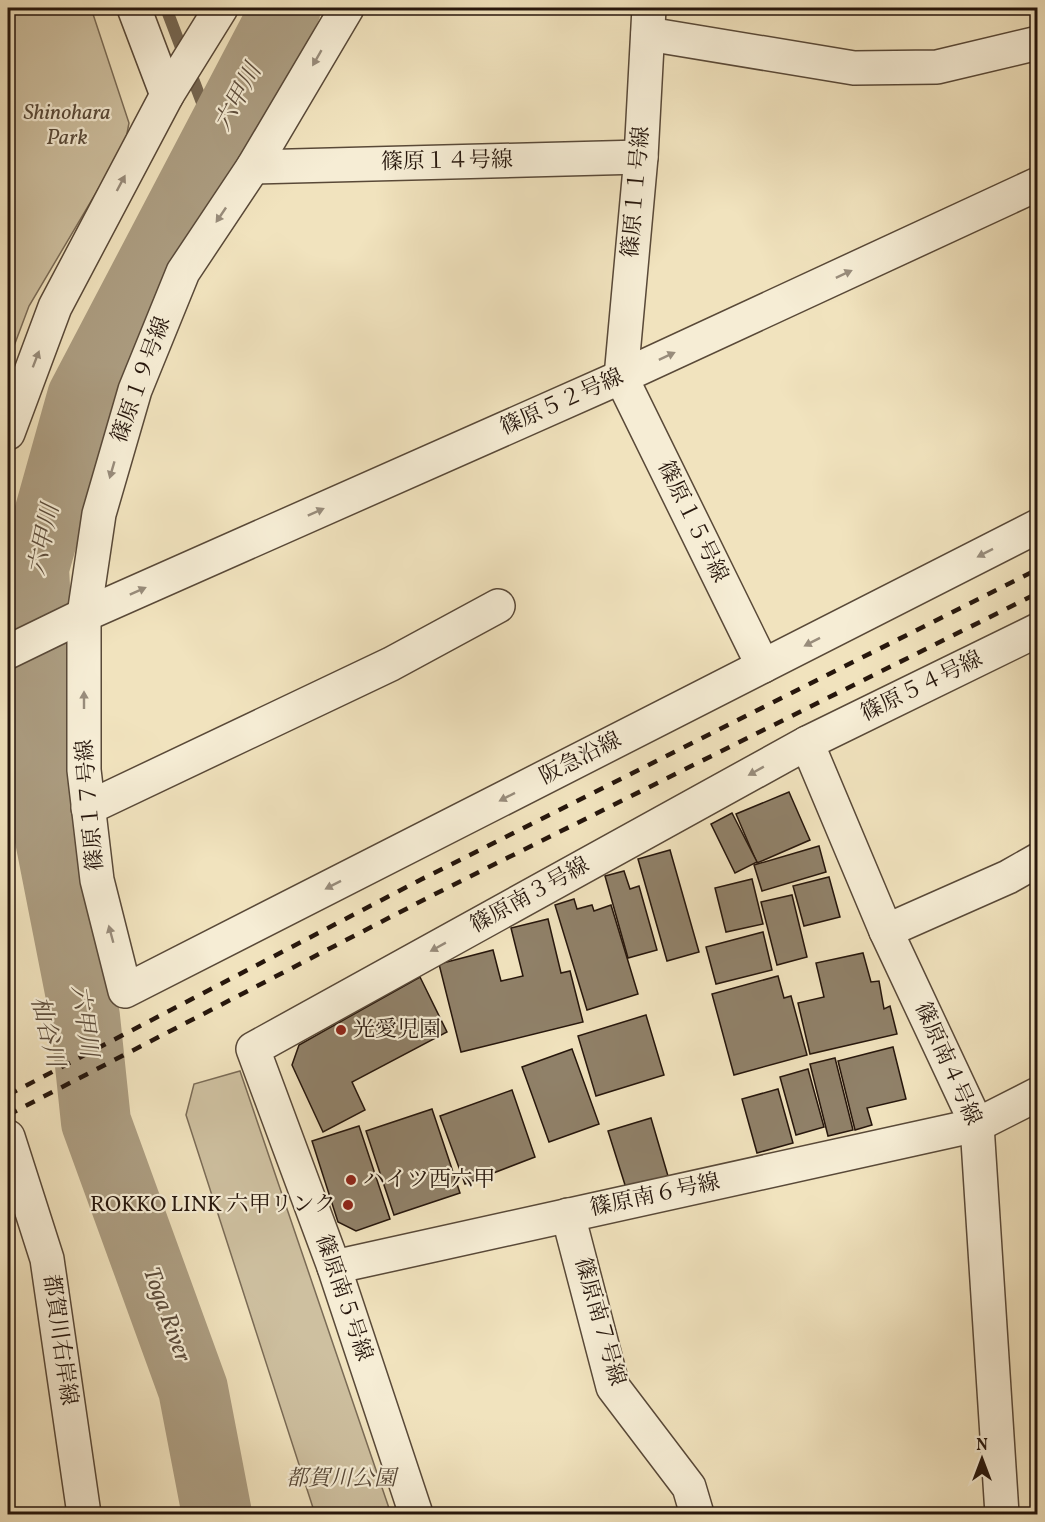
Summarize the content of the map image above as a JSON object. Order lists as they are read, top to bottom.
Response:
{
  "streets": {
    "street": [
      "篠原１４号線",
      "篠原１１号線",
      "篠原１９号線",
      "篠原５２号線",
      "篠原１５号線",
      "篠原５４号線",
      "阪急沿線",
      "篠原１７号線",
      "篠原南３号線",
      "篠原南４号線",
      "篠原南６号線",
      "篠原南５号線",
      "篠原南７号線",
      "都賀川右岸線"
    ]
  },
  "crossings": [
    ["篠原１４号線", "篠原１１号線"],
    ["篠原１４号線", "篠原１９号線"],
    ["篠原１１号線", "篠原５２号線"],
    ["篠原１１号線", "篠原１５号線"],
    ["篠原１９号線", "篠原５２号線"],
    ["篠原１９号線", "篠原１７号線"],
    ["篠原５２号線", "篠原１５号線"],
    ["篠原５２号線", "篠原１７号線"],
    ["篠原１５号線", "阪急沿線"],
    ["篠原５４号線", "篠原南３号線"],
    ["篠原５４号線", "篠原南４号線"],
    ["阪急沿線", "篠原１７号線"],
    ["篠原南３号線", "篠原南４号線"],
    ["篠原南３号線", "篠原南５号線"],
    ["篠原南４号線", "篠原南６号線"],
    ["篠原南６号線", "篠原南５号線"],
    ["篠原南６号線", "篠原南７号線"]
  ],
  "one_way": ["篠原１７号線"],
  "water": ["六甲川", "杣谷川", "Toga River"],
  "parks": ["Shinohara Park", "都賀川公園"],
  "places": ["光愛児園", "ハイツ西六甲", "ROKKO LINK 六甲リンク"],
  "north": "top"
}
